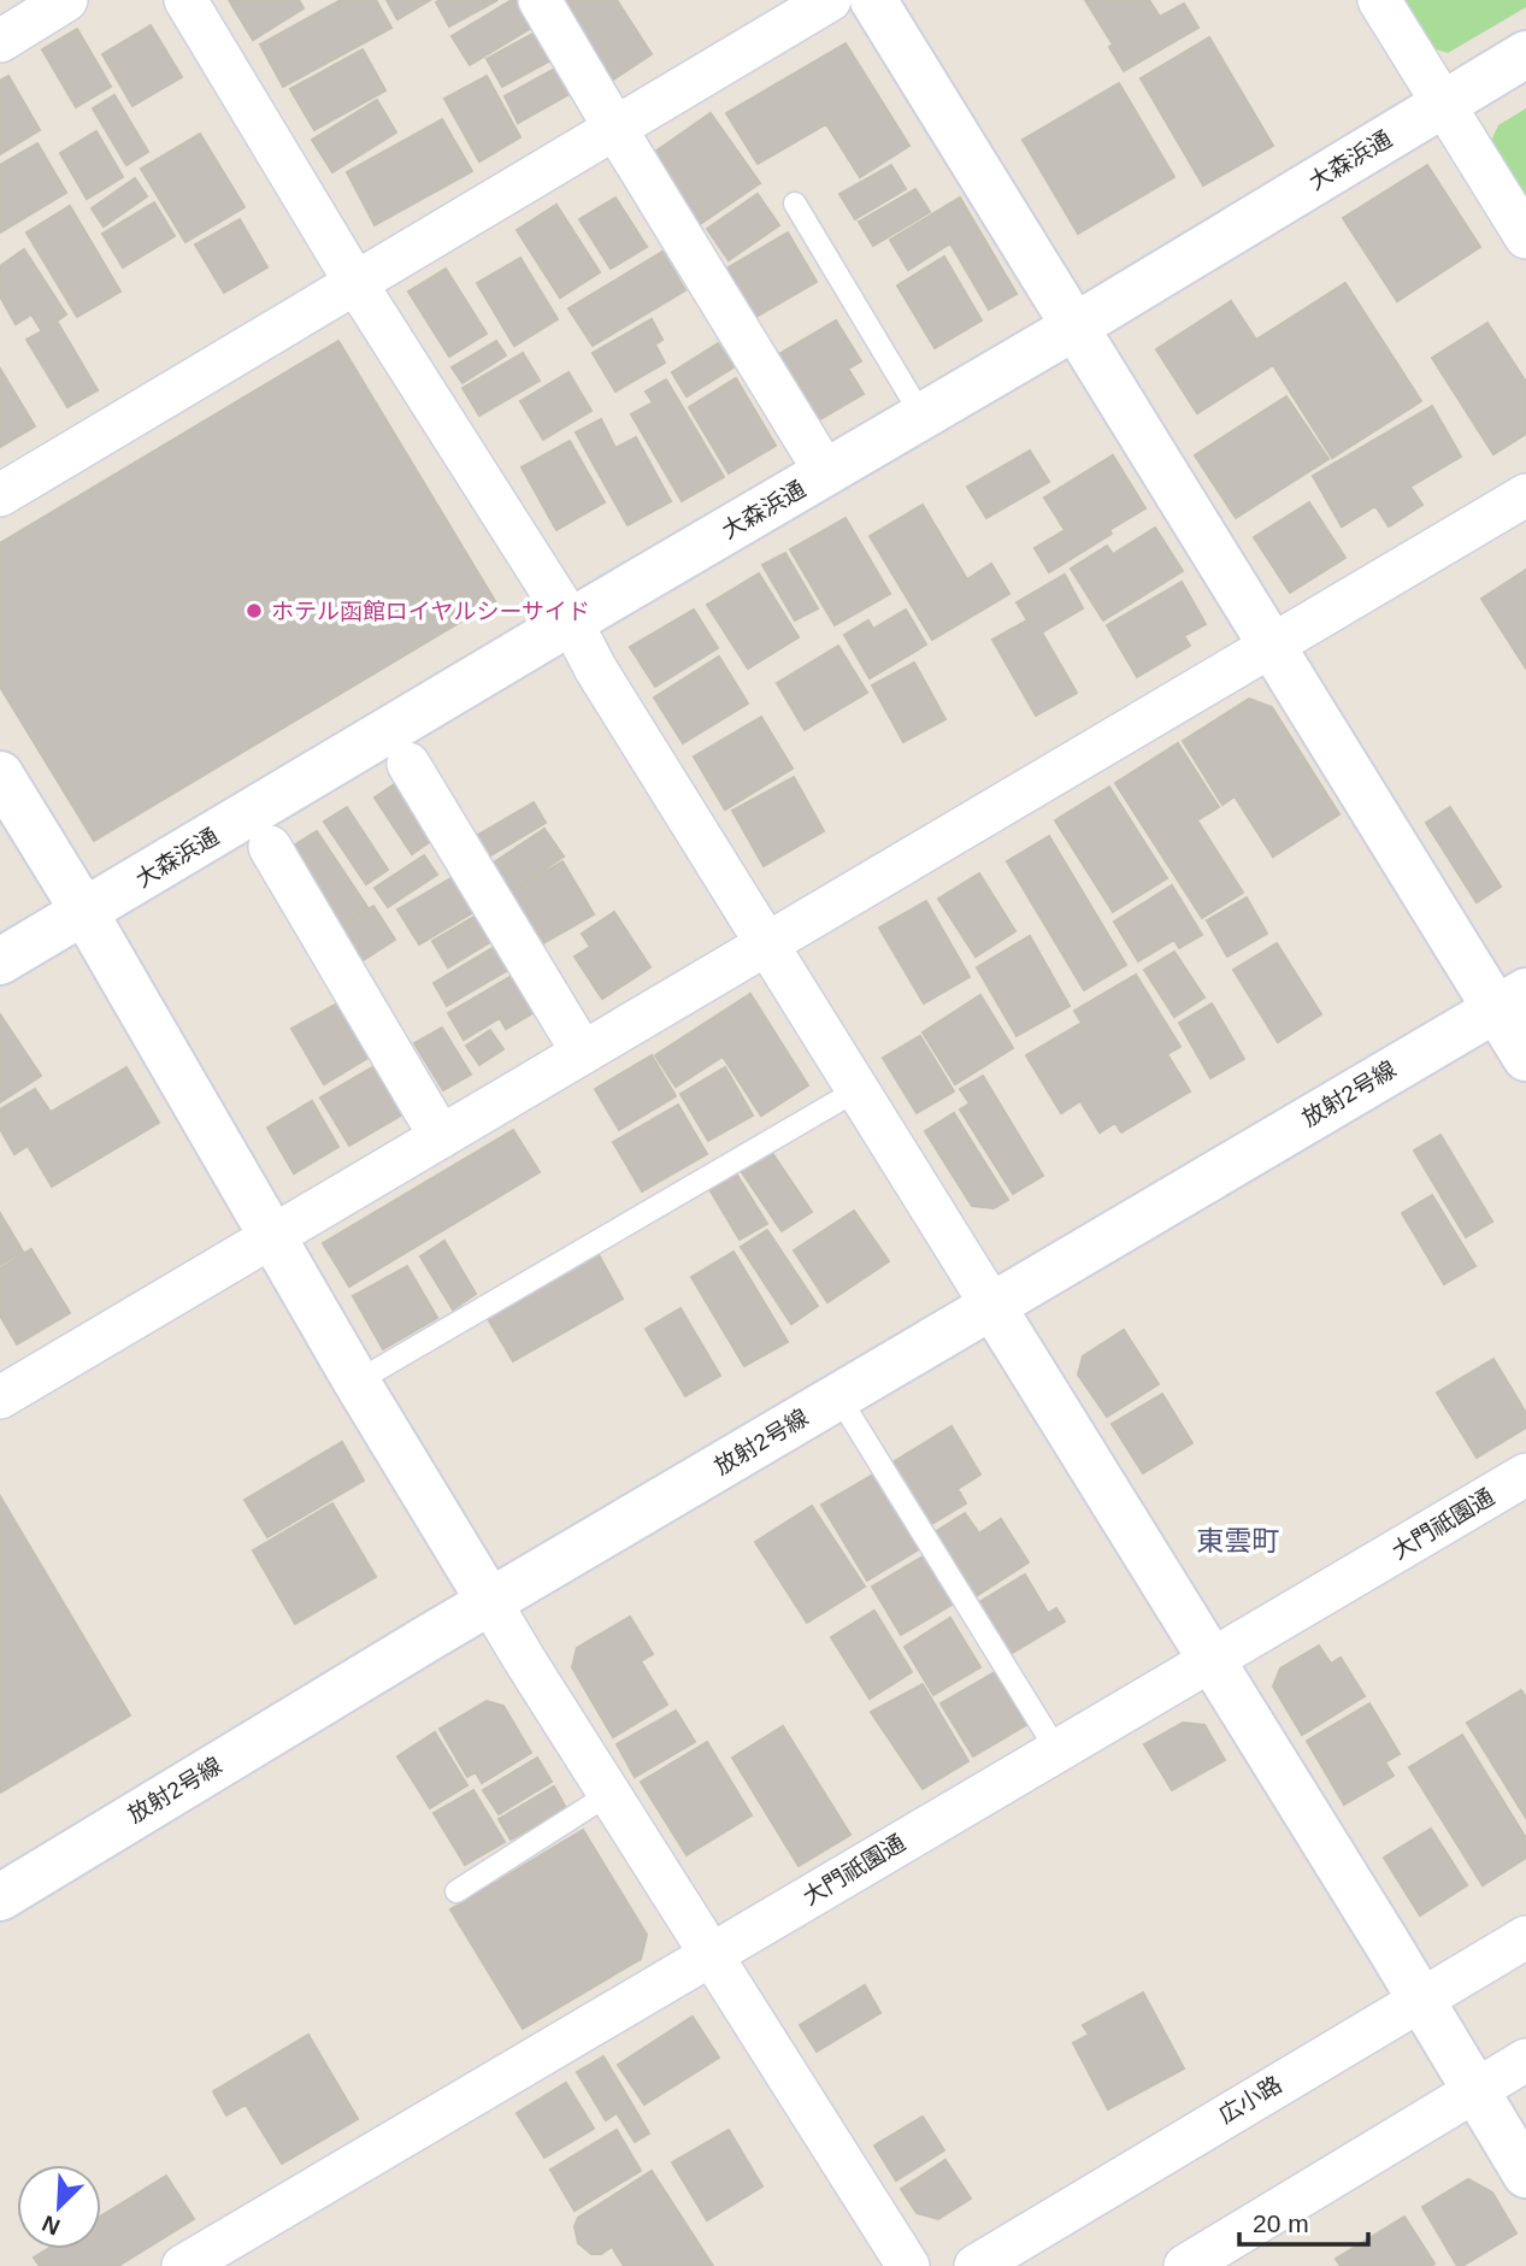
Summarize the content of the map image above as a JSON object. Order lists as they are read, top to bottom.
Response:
{
  "streets": {
    "street": [
      "大森浜通",
      "放射2号線",
      "大門祇園通",
      "広小路"
    ]
  },
  "districts": ["東雲町"],
  "places": ["ホテル函館ロイヤルシーサイド"],
  "scale_bar": "20 m",
  "north": "bottom left"
}
